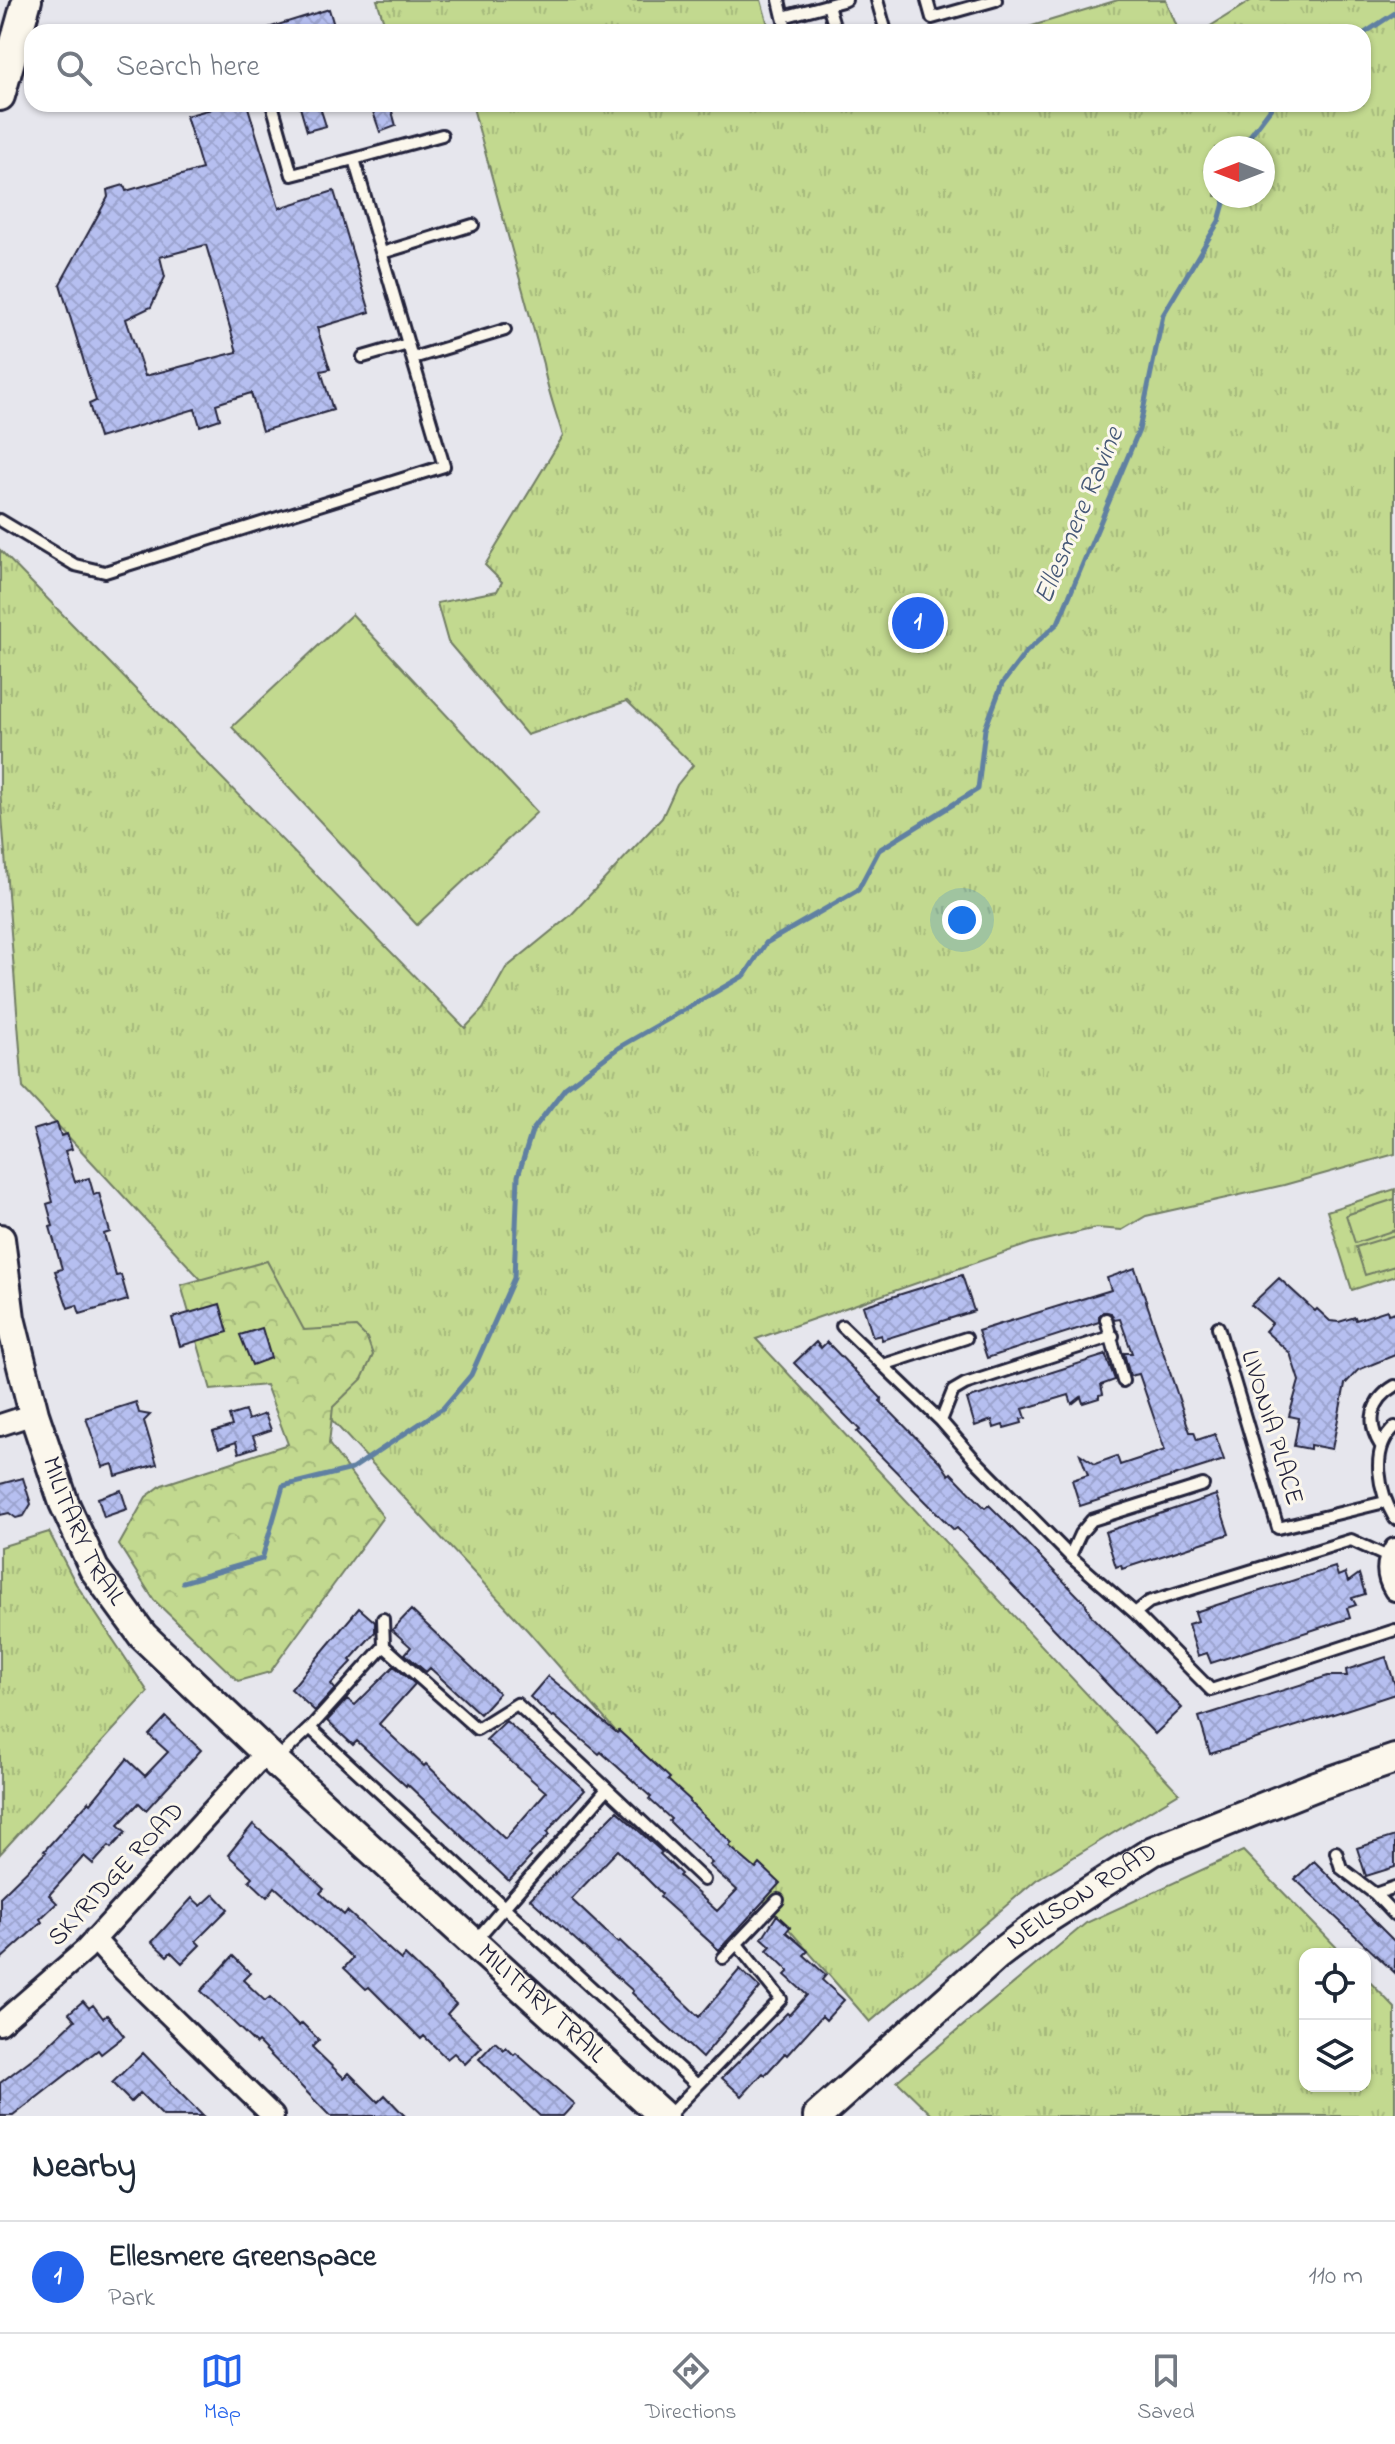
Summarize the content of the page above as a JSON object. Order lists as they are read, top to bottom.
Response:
{
  "streets": {
    "street": ["MILITARY TRAIL", "SKYRIDGE ROAD", "NEILSON ROAD"],
    "lane": ["LIVONIA PLACE"]
  },
  "crossings": [
    ["MILITARY TRAIL", "SKYRIDGE ROAD"]
  ],
  "water": ["Ellesmere Ravine"],
  "north": "left",
  "page": {
    "search": "Search here",
    "pins": "1",
    "heading": "Nearby",
    "list": [
      {
        "mark": "1",
        "name": "Ellesmere Greenspace",
        "note": "Park",
        "value": "110 m"
      }
    ],
    "nav": ["Map", "Directions", "Saved"]
  }
}
